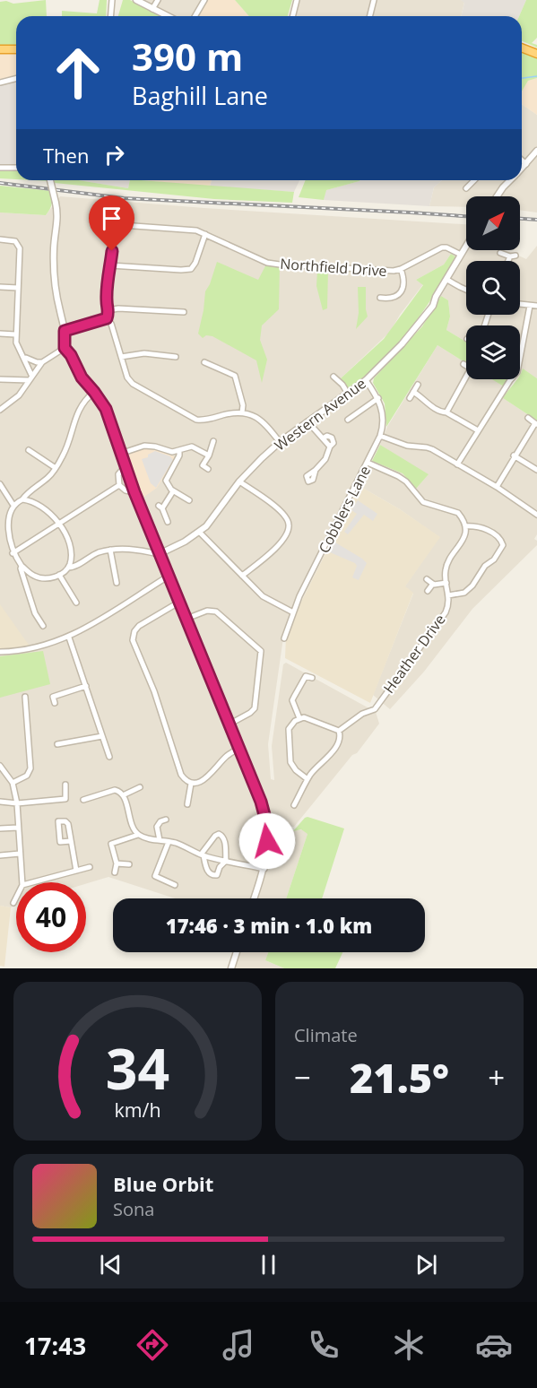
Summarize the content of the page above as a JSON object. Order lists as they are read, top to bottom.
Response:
{
  "streets": {
    "street": [
      "Northfield Drive",
      "Western Avenue",
      "Cobblers Lane",
      "Heather Drive"
    ]
  },
  "crossings": [
    ["Northfield Drive", "Western Avenue"],
    ["Western Avenue", "Cobblers Lane"]
  ],
  "north": "top right",
  "page": {
    "turn": ["390 m", "Baghill Lane"],
    "then": "Then",
    "limit": "40",
    "trip": "17:46 · 3 min · 1.0 km",
    "tile": "Climate",
    "heat": ["−", "21.5°", "+"],
    "song": ["Blue Orbit", "Sona"],
    "tabs": "17:43",
    "gauge": ["34", "km/h"]
  }
}
